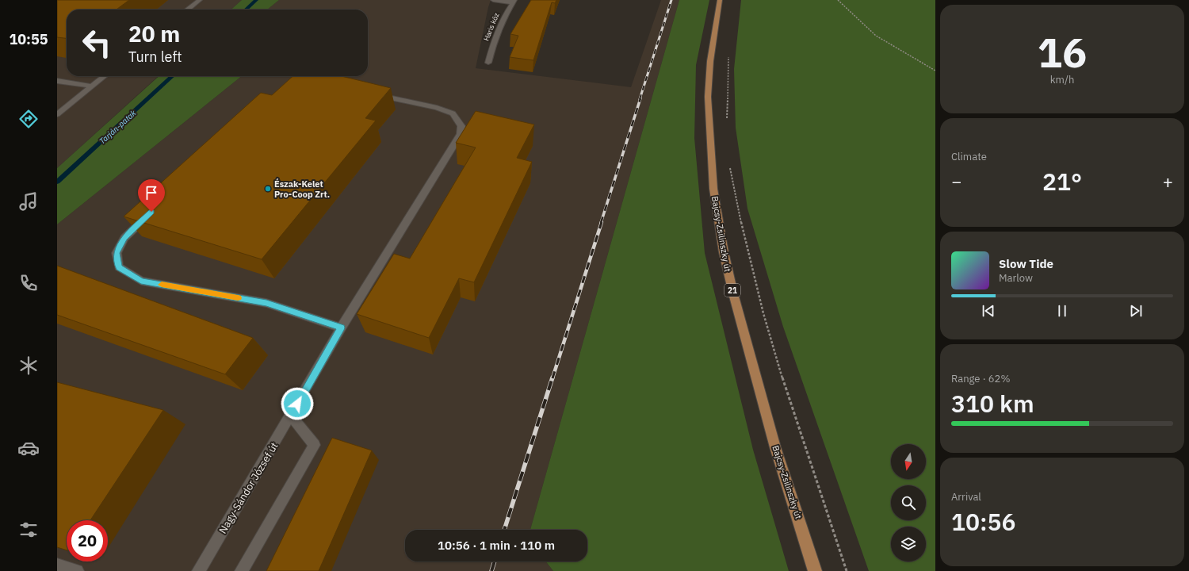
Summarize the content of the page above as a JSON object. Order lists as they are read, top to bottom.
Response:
{
  "streets": {
    "main road": ["Bajcsy-Zsilinszky út", "21"],
    "street": ["Haris köz", "Nagy-Sándor József út"]
  },
  "water": ["Tarján-patak"],
  "places": ["Észak-Kelet Pro-Coop Zrt."],
  "north": "bottom",
  "page": {
    "tabs": "10:55",
    "tile": [
      ["16", "km/h"],
      "Climate",
      ["Range · 62%", "310 km"],
      ["Arrival", "10:56"]
    ],
    "turn": ["20 m", "Turn left"],
    "heat": ["−", "21°", "+"],
    "song": ["Slow Tide", "Marlow"],
    "limit": "20",
    "trip": "10:56 · 1 min · 110 m"
  }
}
